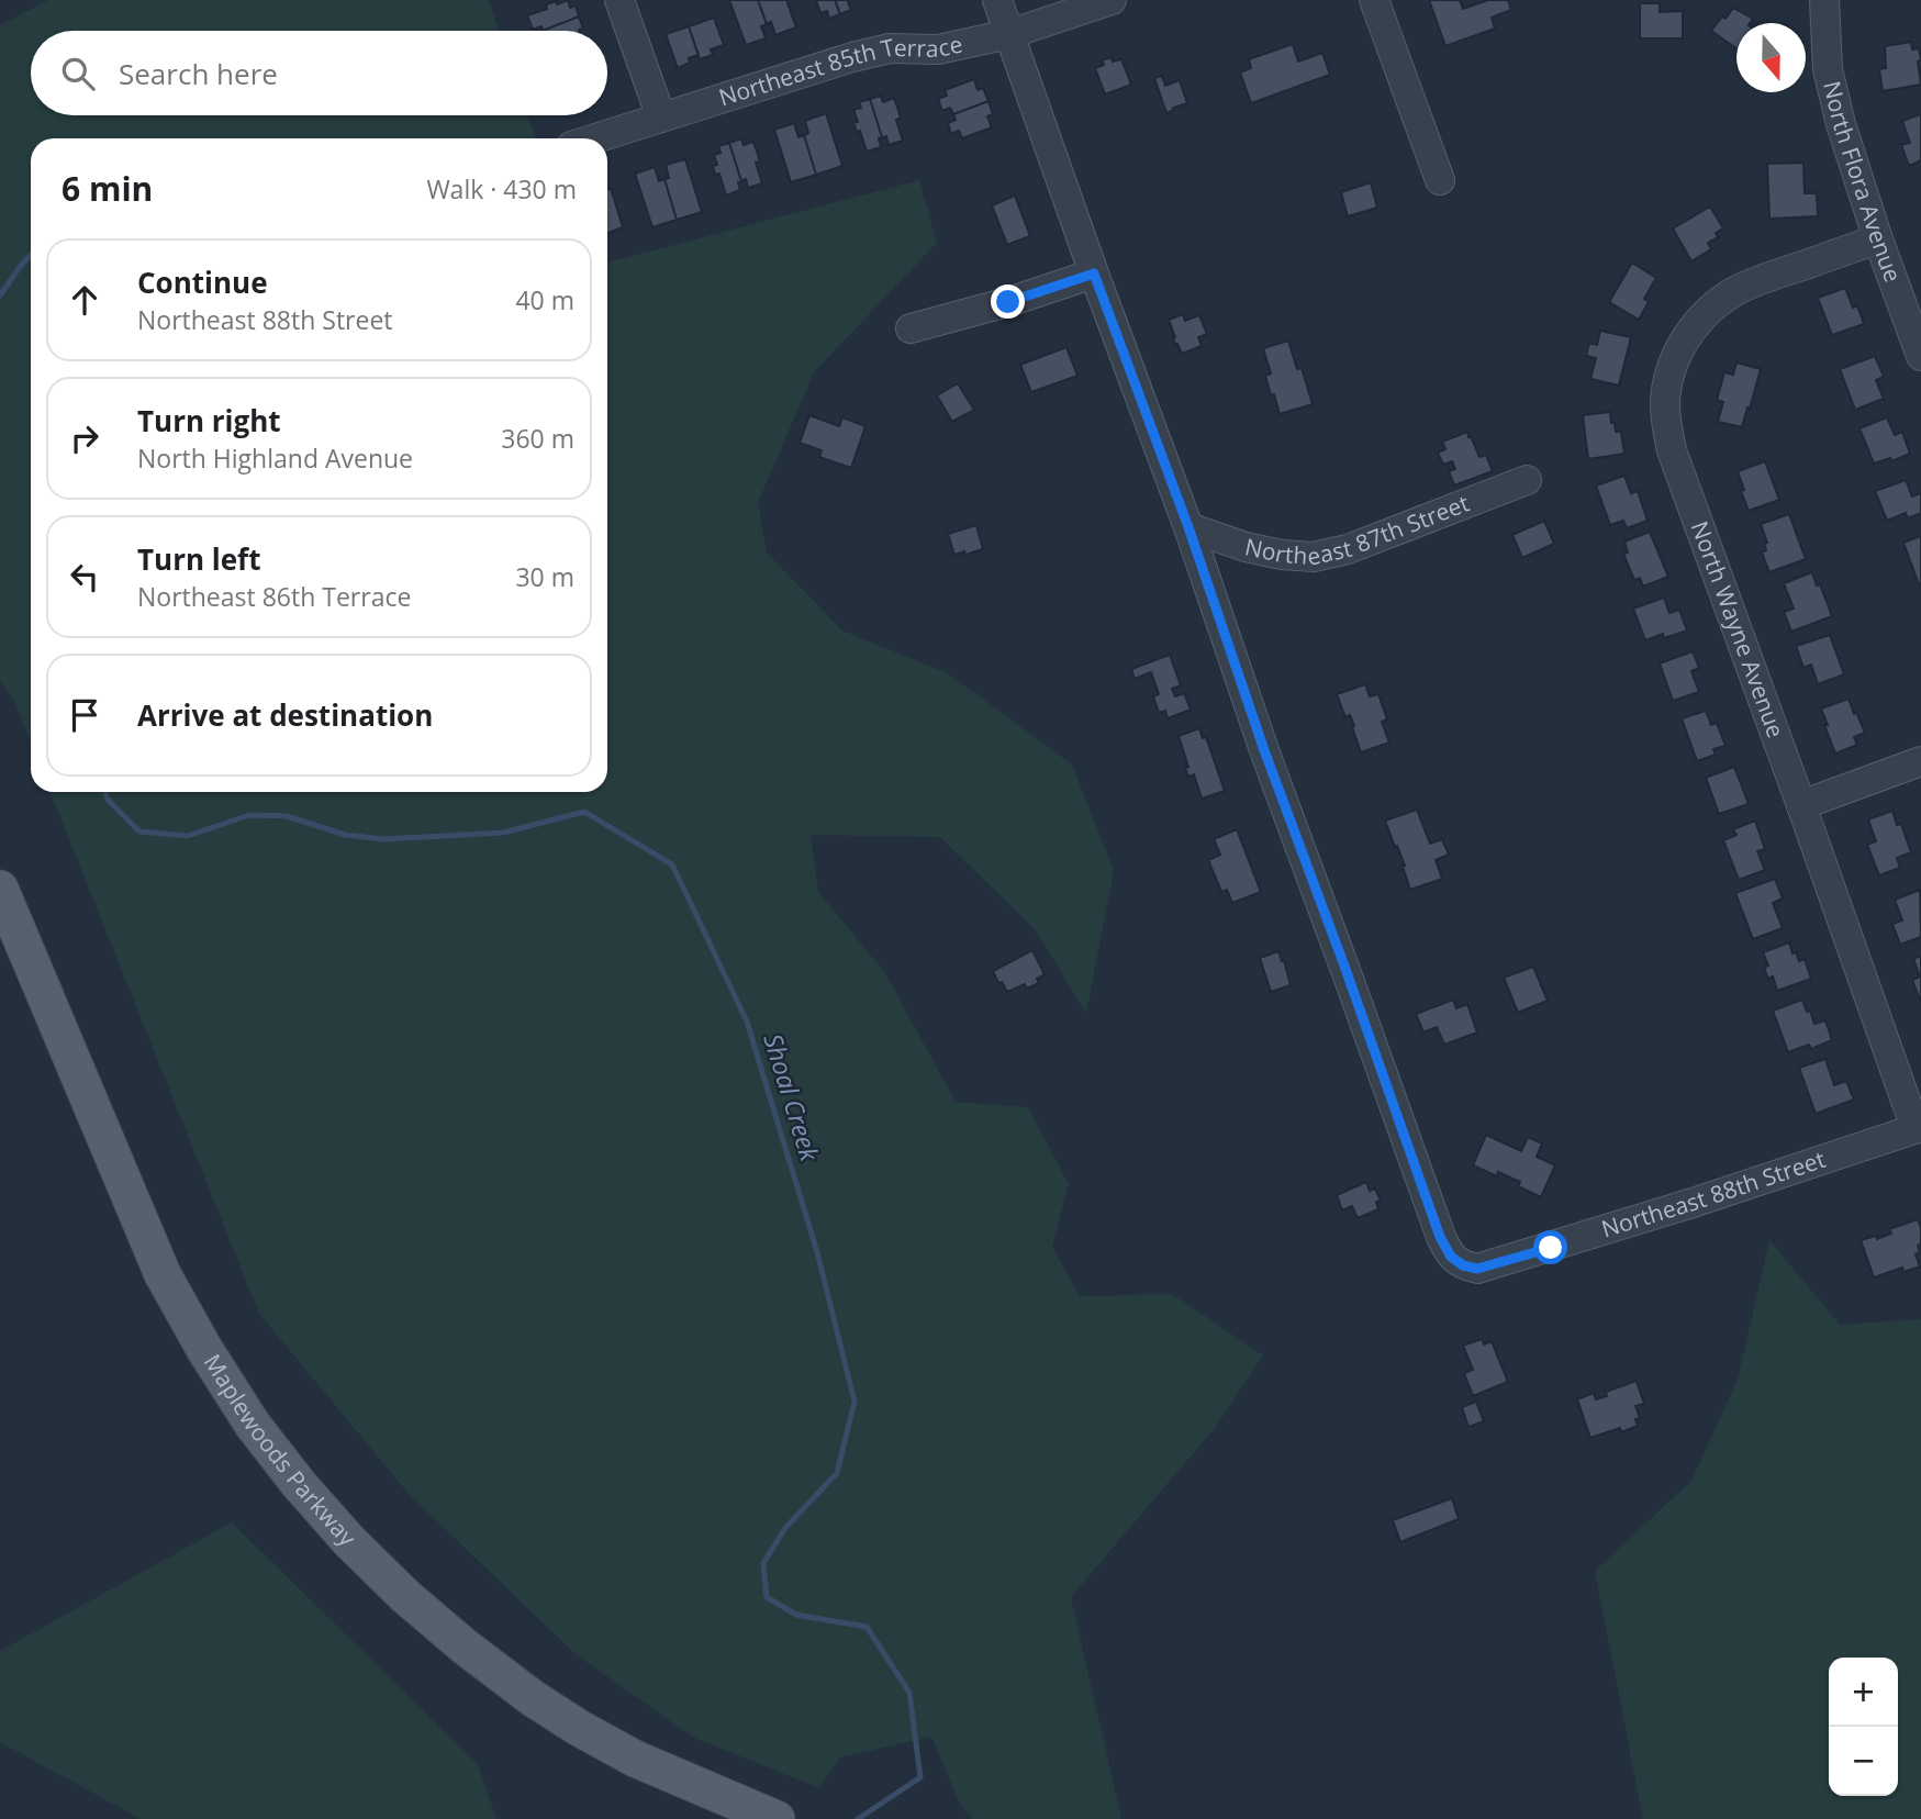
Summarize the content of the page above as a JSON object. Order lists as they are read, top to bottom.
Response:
{
  "streets": {
    "main road": ["Maplewoods Parkway"],
    "street": [
      "Northeast 85th Terrace",
      "North Flora Avenue",
      "Northeast 87th Street",
      "North Wayne Avenue",
      "Northeast 88th Street"
    ]
  },
  "crossings": [
    ["North Flora Avenue", "North Wayne Avenue"],
    ["Northeast 87th Street", "Northeast 88th Street"],
    ["North Wayne Avenue", "Northeast 88th Street"]
  ],
  "water": ["Shoal Creek"],
  "north": "bottom",
  "page": {
    "search": "Search here",
    "heading": ["6 min", "Walk · 430 m"],
    "list": [
      ["Continue", "Northeast 88th Street", "40 m"],
      ["Turn right", "North Highland Avenue", "360 m"],
      ["Turn left", "Northeast 86th Terrace", "30 m"],
      "Arrive at destination"
    ],
    "map_buttons": ["+", "−"]
  }
}
